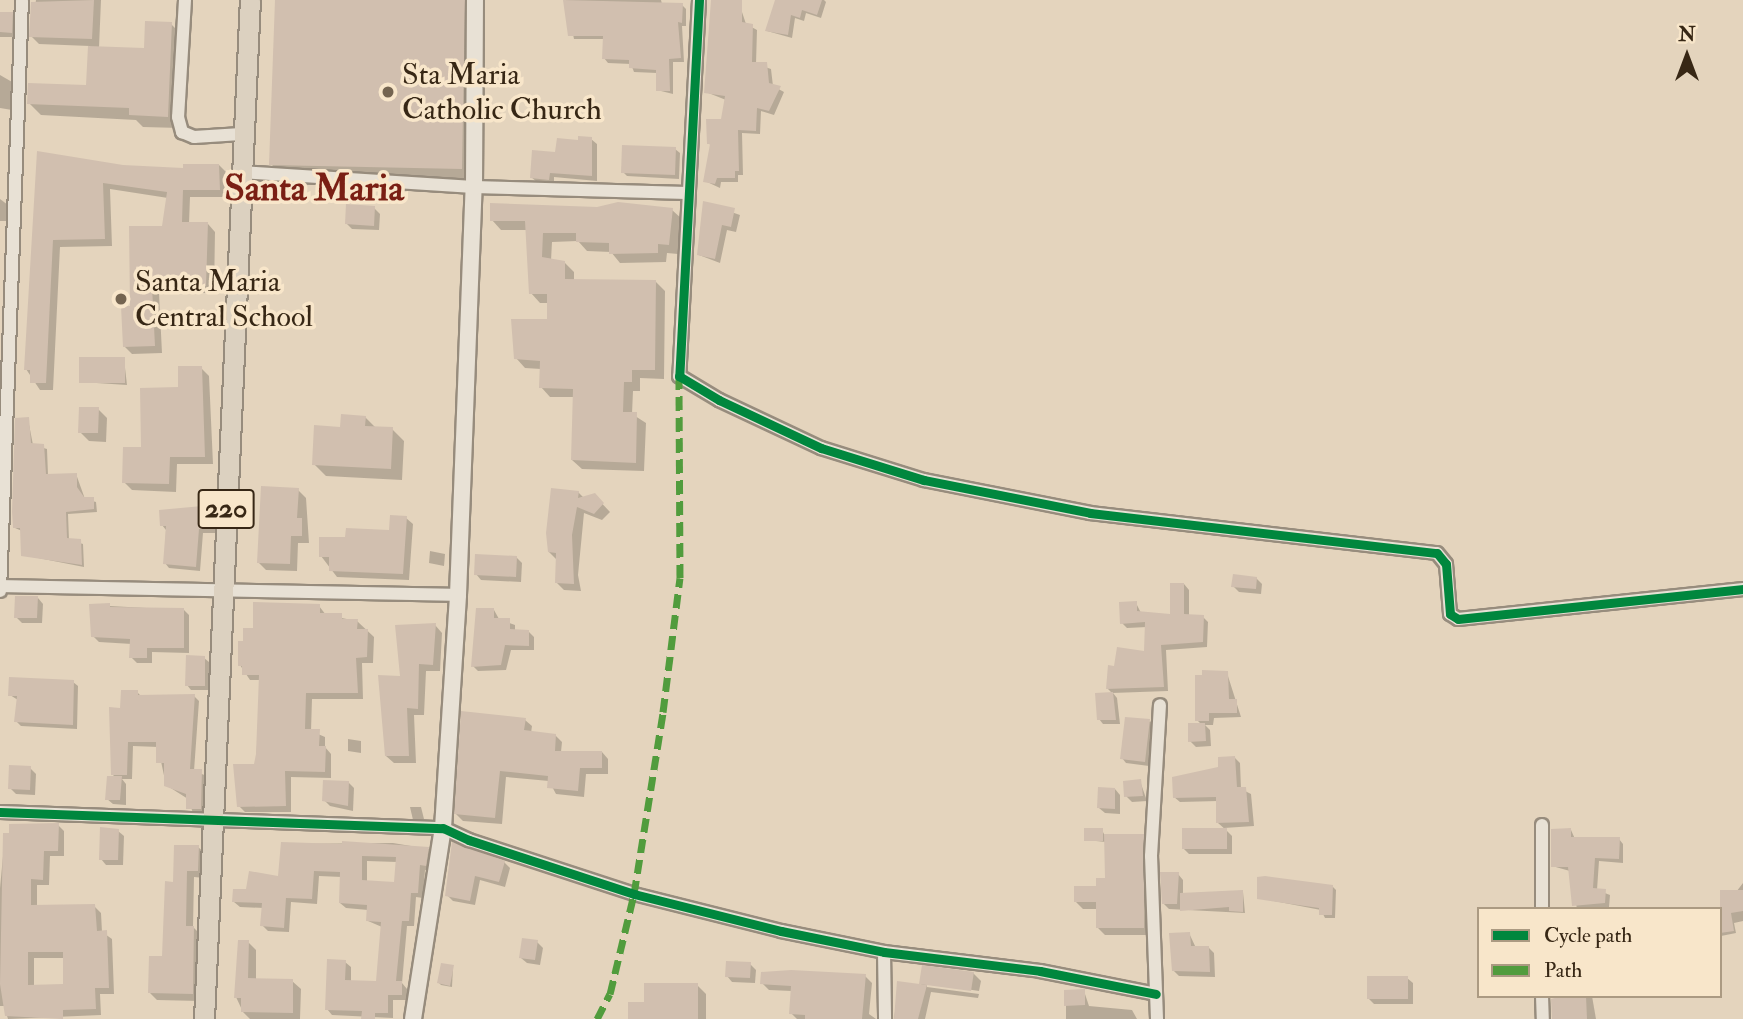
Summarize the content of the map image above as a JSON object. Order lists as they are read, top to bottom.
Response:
{
  "streets": {
    "main road": ["220"]
  },
  "districts": ["Santa Maria"],
  "places": ["Sta Maria Catholic Church", "Santa Maria Central School"],
  "legend": ["Cycle path", "Path"],
  "north": "top"
}
